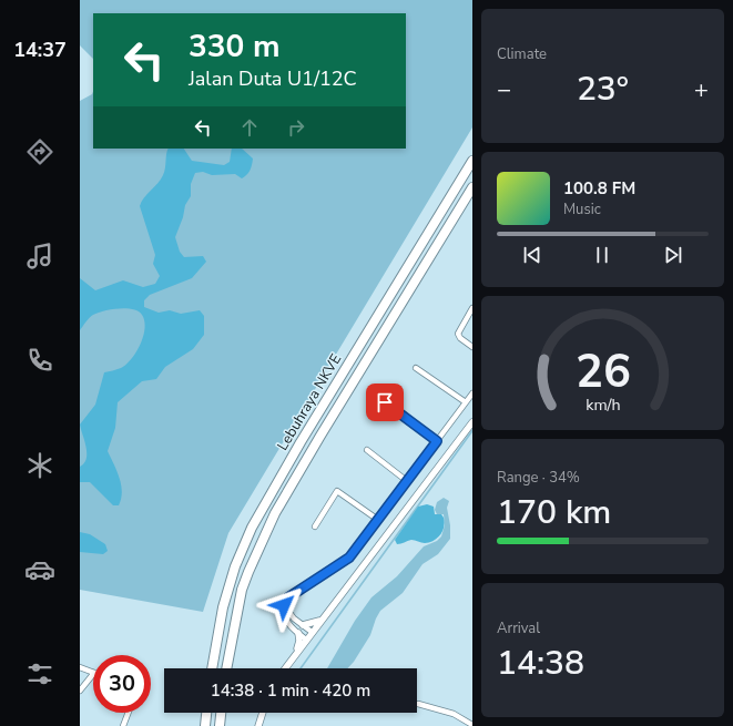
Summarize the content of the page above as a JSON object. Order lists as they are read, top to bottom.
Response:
{
  "streets": {
    "highway": ["Lebuhraya NKVE"]
  },
  "page": {
    "tabs": "14:37",
    "tile": [
      "Climate",
      ["Range · 34%", "170 km"],
      ["Arrival", "14:38"]
    ],
    "turn": ["330 m", "Jalan Duta U1/12C"],
    "heat": ["−", "23°", "+"],
    "song": ["100.8 FM", "Music"],
    "limit": "30",
    "trip": "14:38 · 1 min · 420 m",
    "gauge": ["26", "km/h"]
  }
}
